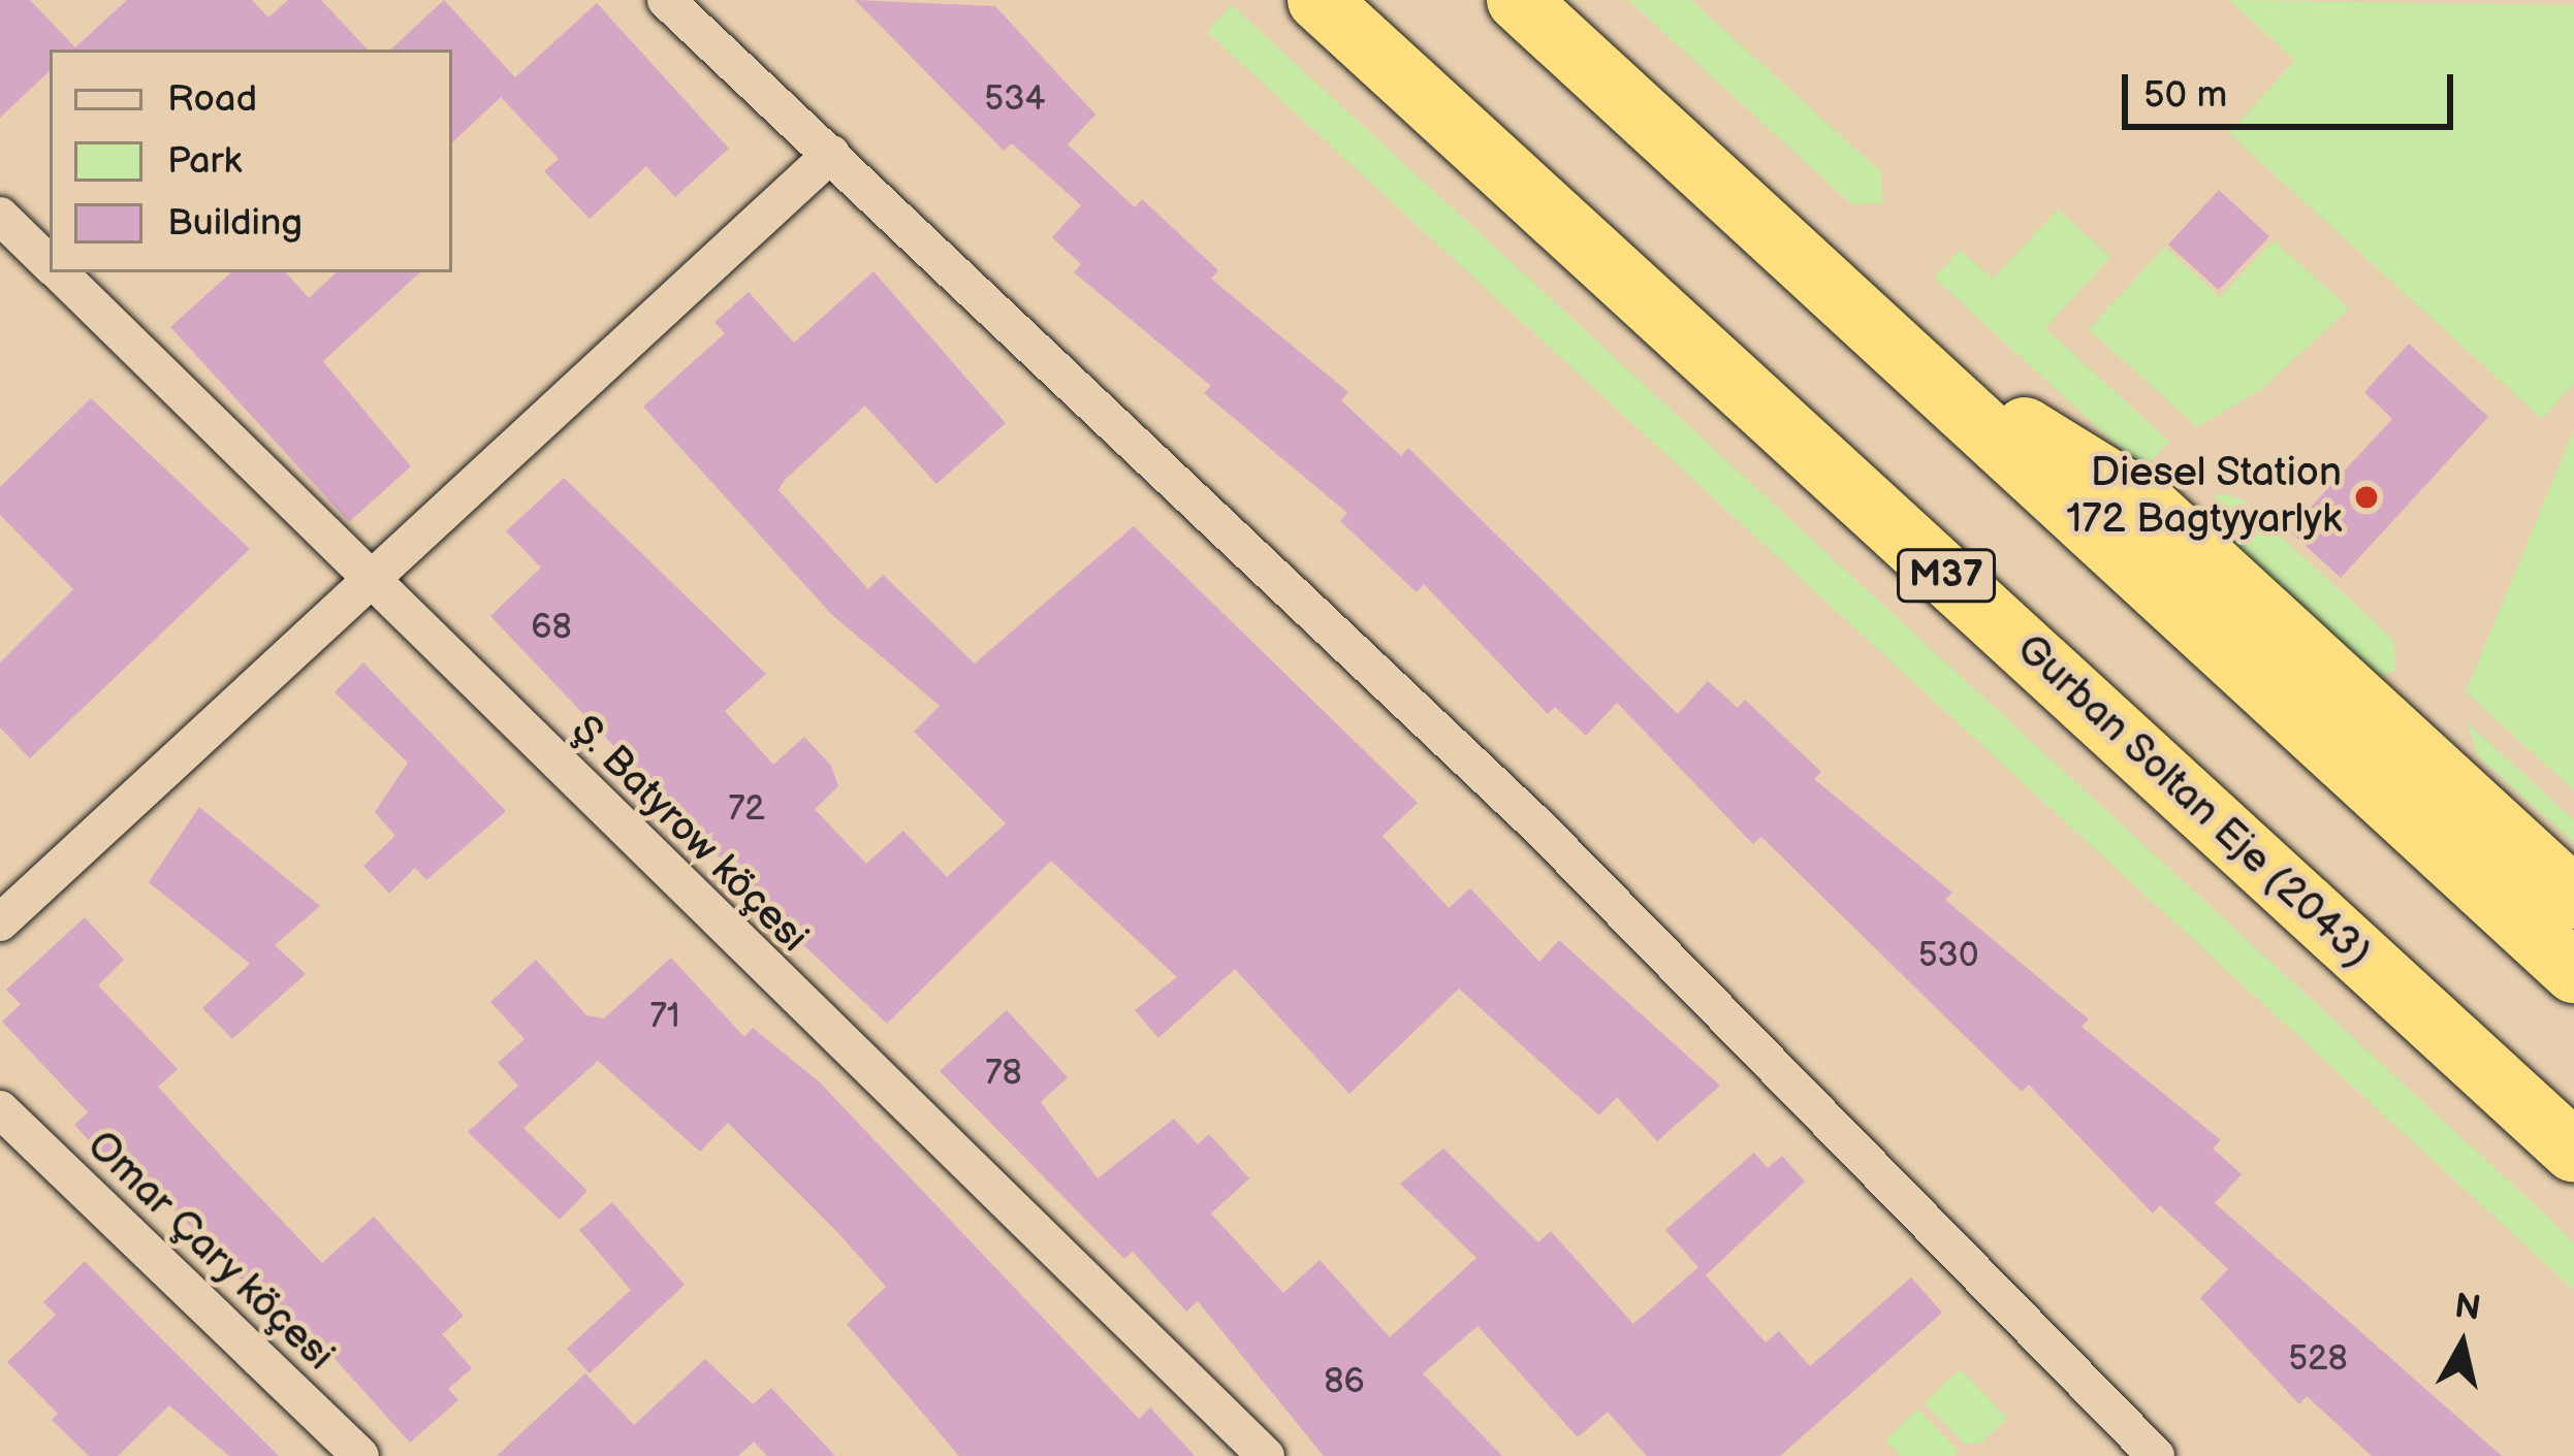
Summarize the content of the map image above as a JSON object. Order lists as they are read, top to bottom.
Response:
{
  "streets": {
    "highway": ["M37", "Gurban Soltan Eje (2043)"],
    "street": ["Ş. Batyrow köçesi", "Omar Çary köçesi"]
  },
  "places": ["Diesel Station 172 Bagtyyarlyk"],
  "house_numbers": [
    "534",
    "68",
    "72",
    "530",
    "71",
    "78",
    "528",
    "86"
  ],
  "legend": ["Road", "Park", "Building"],
  "scale_bar": "50 m",
  "north": "top"
}
